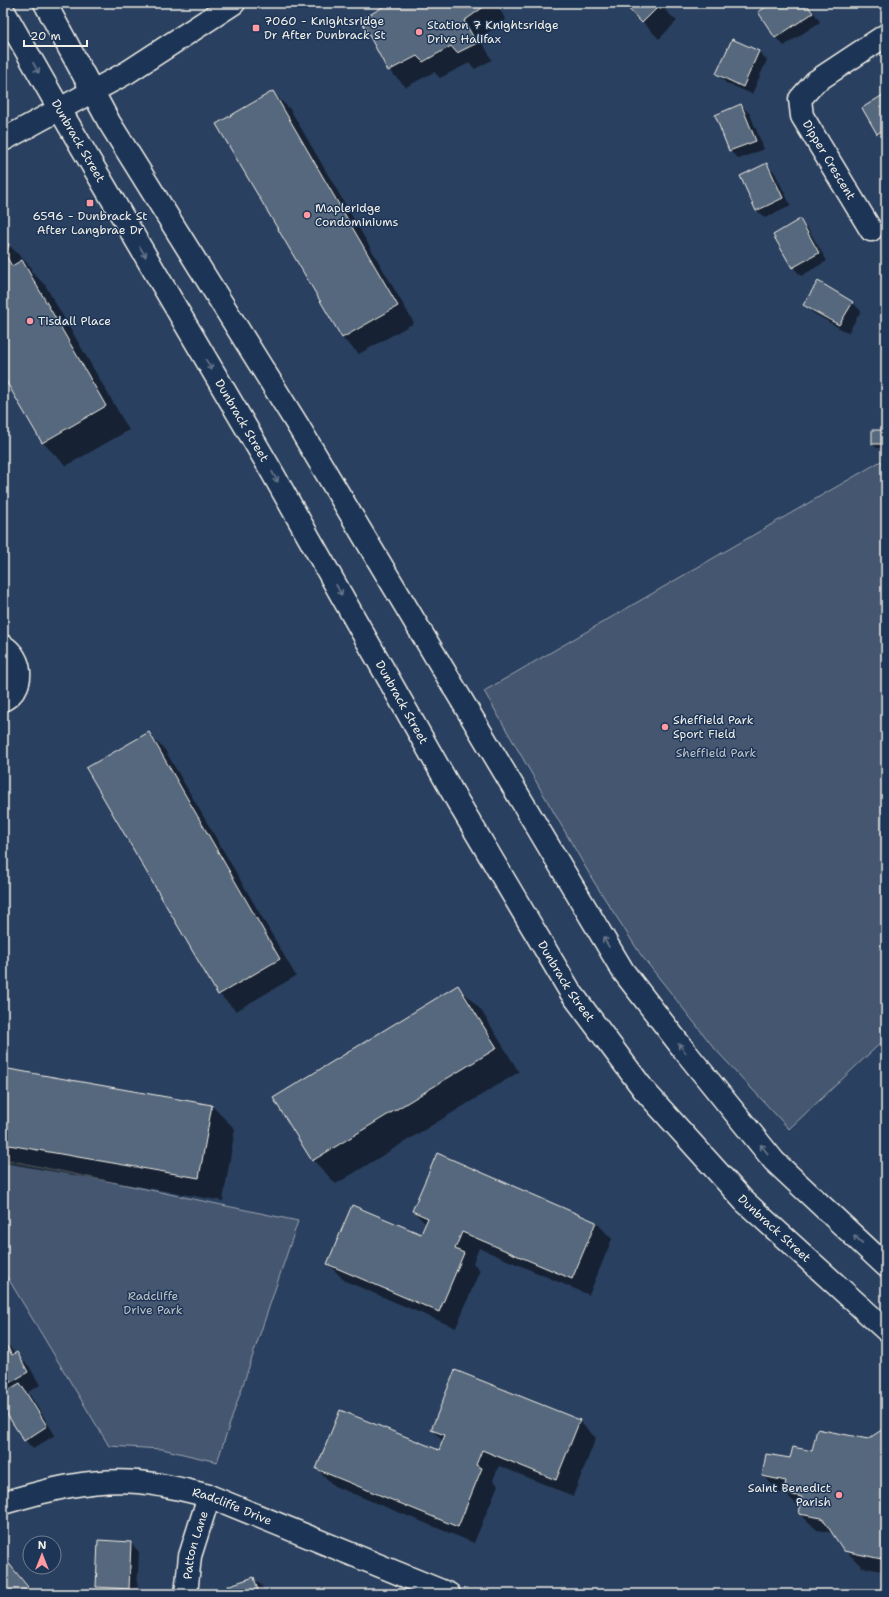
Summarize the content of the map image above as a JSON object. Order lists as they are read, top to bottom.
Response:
{
  "streets": {
    "main road": [
      "Dunbrack Street",
      "Dipper Crescent",
      "Radcliffe Drive",
      "Patton Lane"
    ]
  },
  "crossings": [
    ["Radcliffe Drive", "Patton Lane"]
  ],
  "parks": ["Sheffield Park", "Radcliffe Drive Park"],
  "places": {
    "transit": ["7060 - Knightsridge Dr After Dunbrack St", "6596 - Dunbrack St After Langbrae Dr"],
    "other": [
      "Station 7 Knightsridge Drive Halifax",
      "Mapleridge Condominiums",
      "Tisdall Place",
      "Sheffield Park Sport Field",
      "Saint Benedict Parish"
    ]
  },
  "scale_bar": "20 m",
  "north": "top"
}
